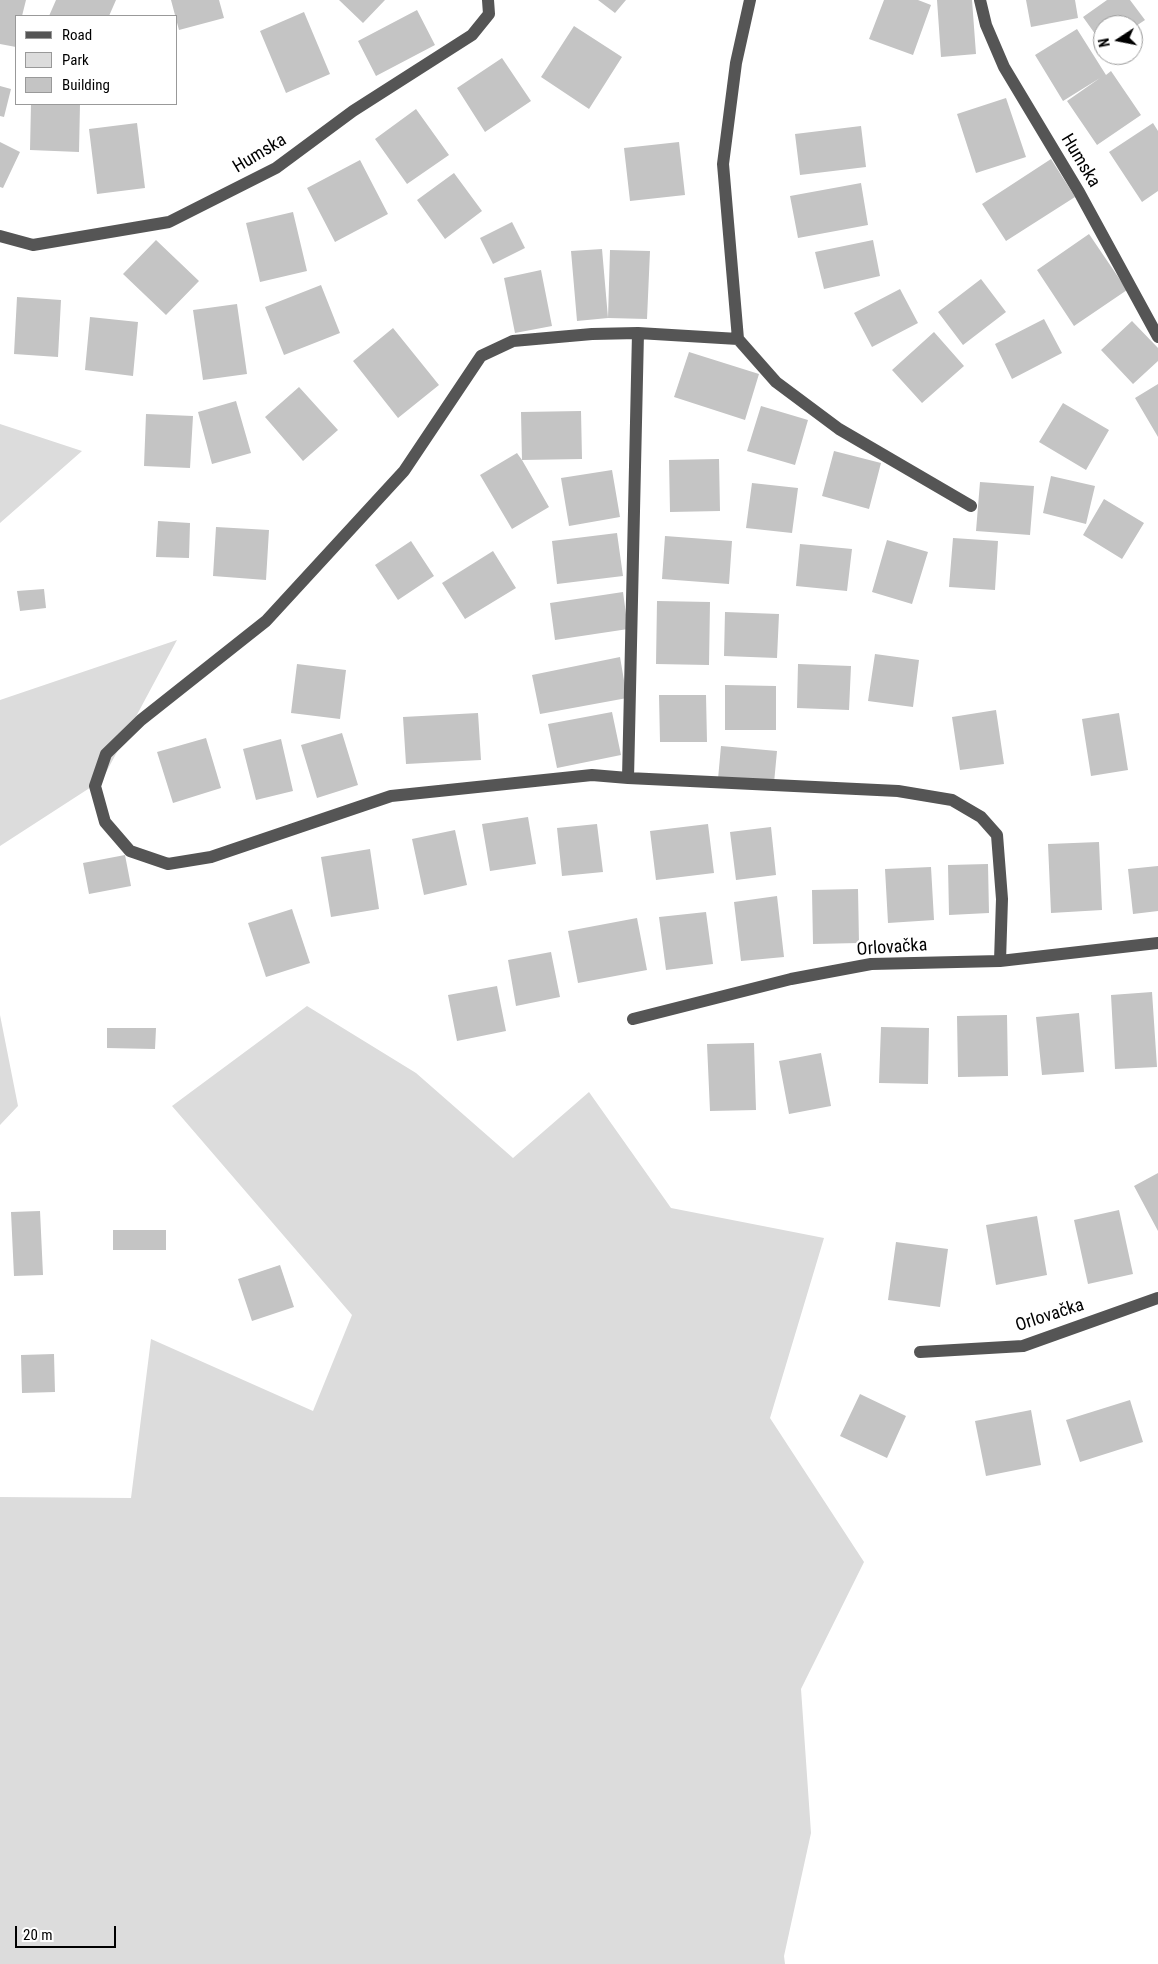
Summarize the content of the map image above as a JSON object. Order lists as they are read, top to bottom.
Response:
{
  "streets": {
    "street": ["Humska", "Orlovačka"]
  },
  "legend": ["Road", "Park", "Building"],
  "scale_bar": "20 m",
  "north": "left"
}
